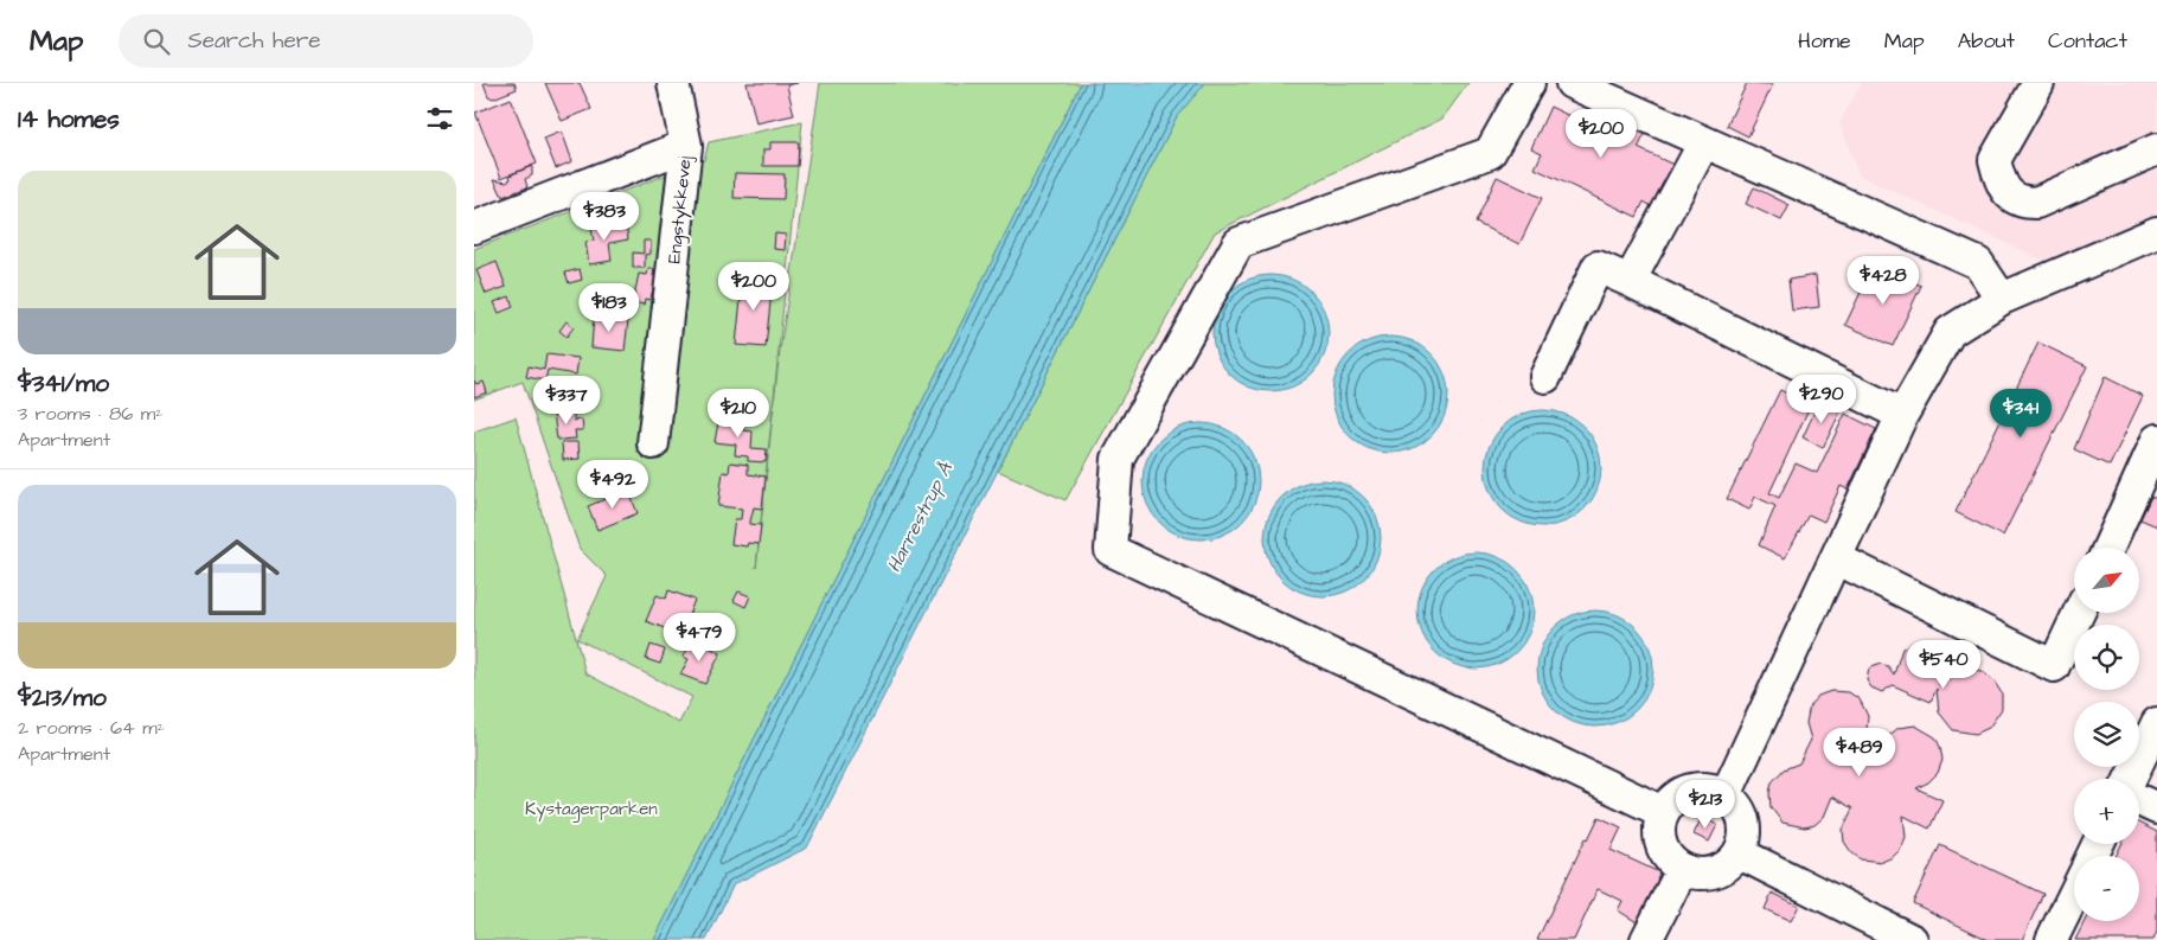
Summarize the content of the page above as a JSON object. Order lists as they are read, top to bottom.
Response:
{
  "streets": {
    "street": ["Engstykkevej"]
  },
  "water": ["Harrestrup Å"],
  "parks": ["Kystagerparken"],
  "north": "top right",
  "page": {
    "header": "Map",
    "search": "Search here",
    "nav": [
      "Home",
      "Map",
      "About",
      "Contact"
    ],
    "heading": "14 homes",
    "price": [
      "$200",
      "$383",
      "$428",
      "$200",
      "$183",
      "$290",
      "$337",
      "$210",
      "$341",
      "$492",
      "$479",
      "$540",
      "$489",
      "$213"
    ],
    "list": [
      {
        "name": "$341/mo",
        "note": "3 rooms · 86 m² · Apartment"
      },
      {
        "name": "$213/mo",
        "note": "2 rooms · 64 m² · Apartment"
      }
    ],
    "map_buttons": ["+", "−"]
  }
}
